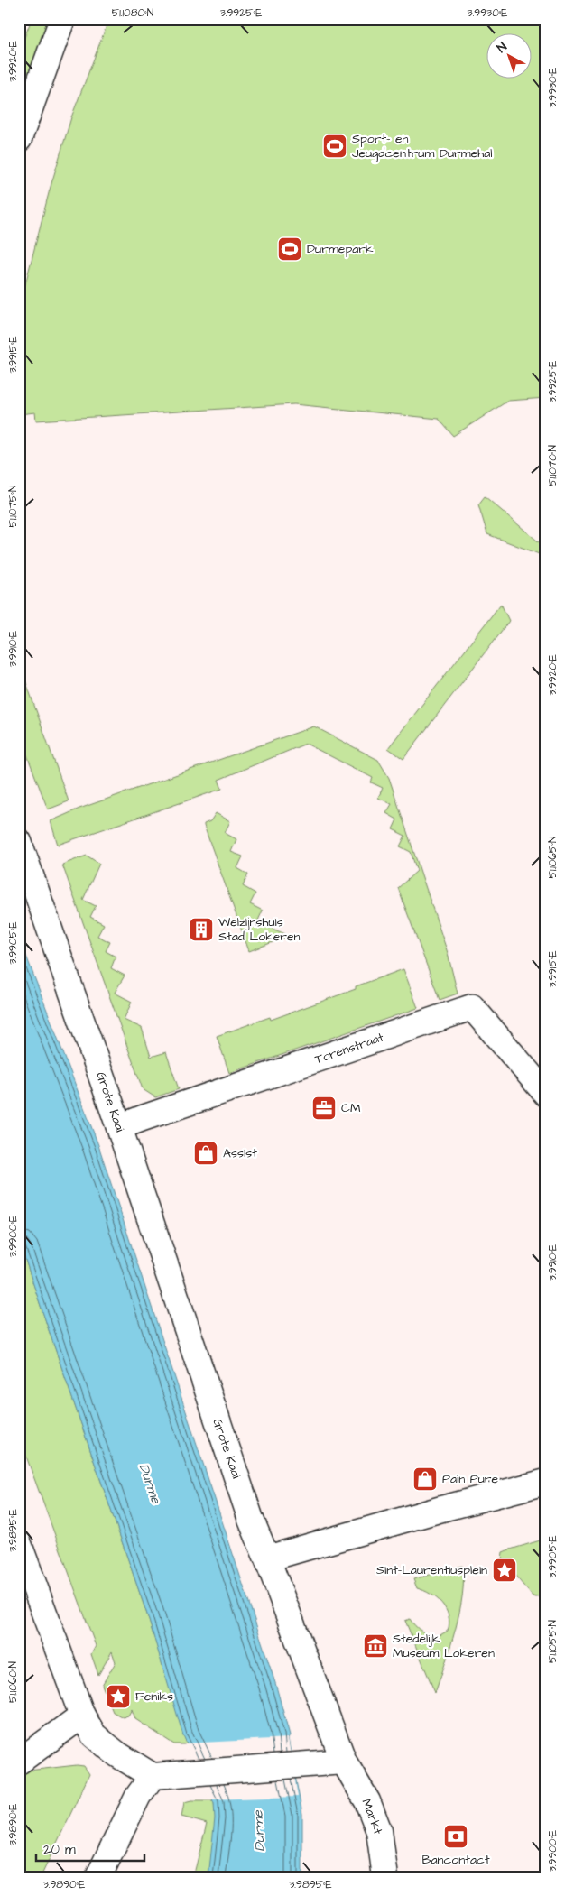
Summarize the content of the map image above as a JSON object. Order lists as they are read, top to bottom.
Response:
{
  "streets": {
    "street": ["Torenstraat", "Grote Kaai", "Markt"]
  },
  "crossings": [
    ["Torenstraat", "Grote Kaai"],
    ["Grote Kaai", "Markt"]
  ],
  "water": ["Durme"],
  "places": {
    "sports": ["Sport- en Jeugdcentrum Durmehal", "Durmepark"],
    "building": ["Welzijnshuis Stad Lokeren"],
    "office": ["CM"],
    "shop": ["Assist", "Pain Pure"],
    "place": ["Sint-Laurentiusplein", "Feniks"],
    "museum": ["Stedelijk Museum Lokeren"],
    "bank": ["Bancontact"]
  },
  "scale_bar": "20 m",
  "north": "top left",
  "coordinates": [
    "51.1080°N",
    "3.9925°E",
    "3.9930°E",
    "3.9920°E",
    "3.9915°E",
    "51.1070°N",
    "51.1075°N",
    "3.9910°E",
    "51.1065°N",
    "3.9905°E",
    "3.9900°E",
    "3.9895°E",
    "51.1055°N",
    "51.1060°N",
    "3.9890°E"
  ]
}
